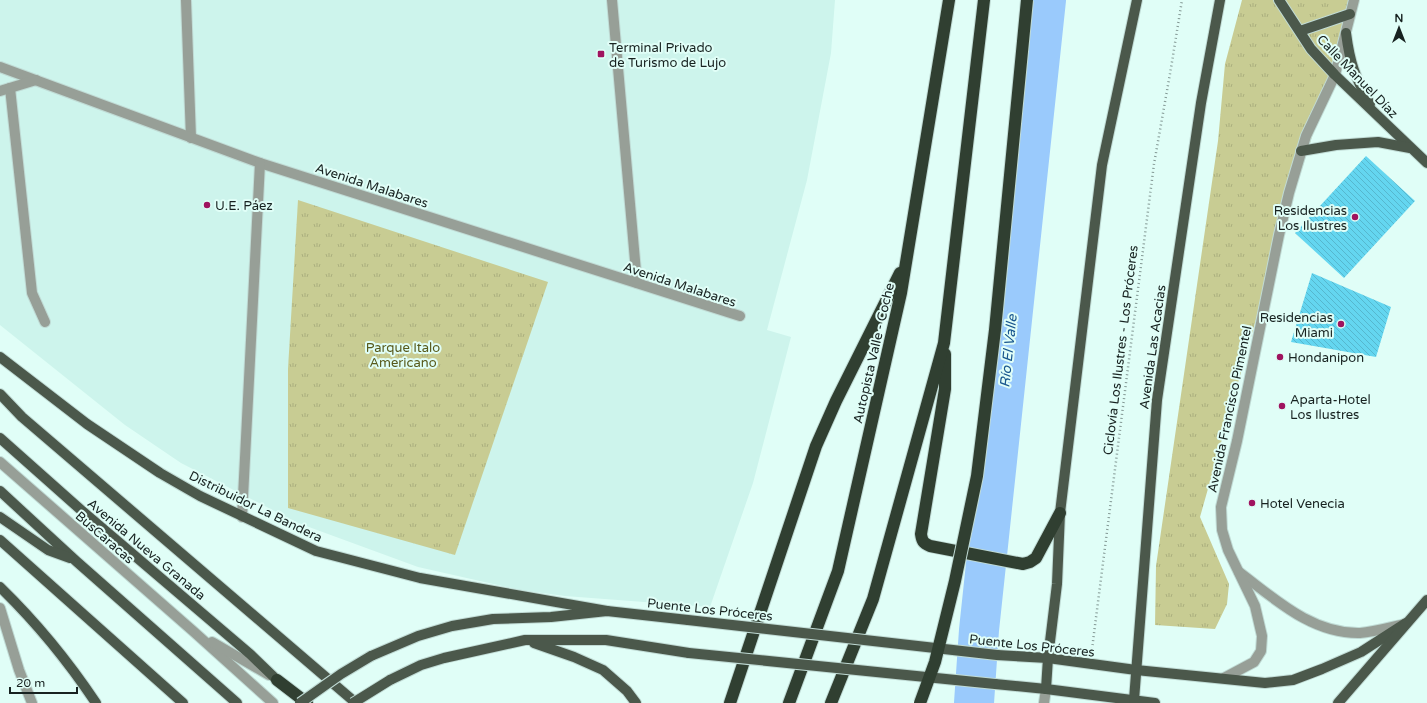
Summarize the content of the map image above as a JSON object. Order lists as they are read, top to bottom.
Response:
{
  "streets": {
    "highway": ["Autopista Valle - Coche"],
    "main road": [
      "Calle Manuel Díaz",
      "Avenida Las Acacias",
      "Distribuidor La Bandera",
      "Avenida Nueva Granada",
      "Puente Los Próceres"
    ],
    "street": ["Avenida Malabares", "Avenida Francisco Pimentel", "BusCaracas"],
    "path": ["Ciclovía Los Ilustres - Los Próceres"]
  },
  "crossings": [
    ["Calle Manuel Díaz", "Avenida Francisco Pimentel"],
    ["Avenida Las Acacias", "Puente Los Próceres"],
    ["Ciclovía Los Ilustres - Los Próceres", "Puente Los Próceres"],
    ["Avenida Francisco Pimentel", "Puente Los Próceres"],
    ["Distribuidor La Bandera", "Puente Los Próceres"],
    ["BusCaracas", "Avenida Nueva Granada"]
  ],
  "water": ["Río El Valle"],
  "parks": ["Parque Italo Americano"],
  "places": {
    "transit": ["Terminal Privado de Turismo de Lujo"],
    "other": [
      "U.E. Páez",
      "Residencias Los Ilustres",
      "Residencias Miami",
      "Hondanipon",
      "Aparta-Hotel Los Ilustres",
      "Hotel Venecia"
    ]
  },
  "scale_bar": "20 m",
  "north": "top"
}
